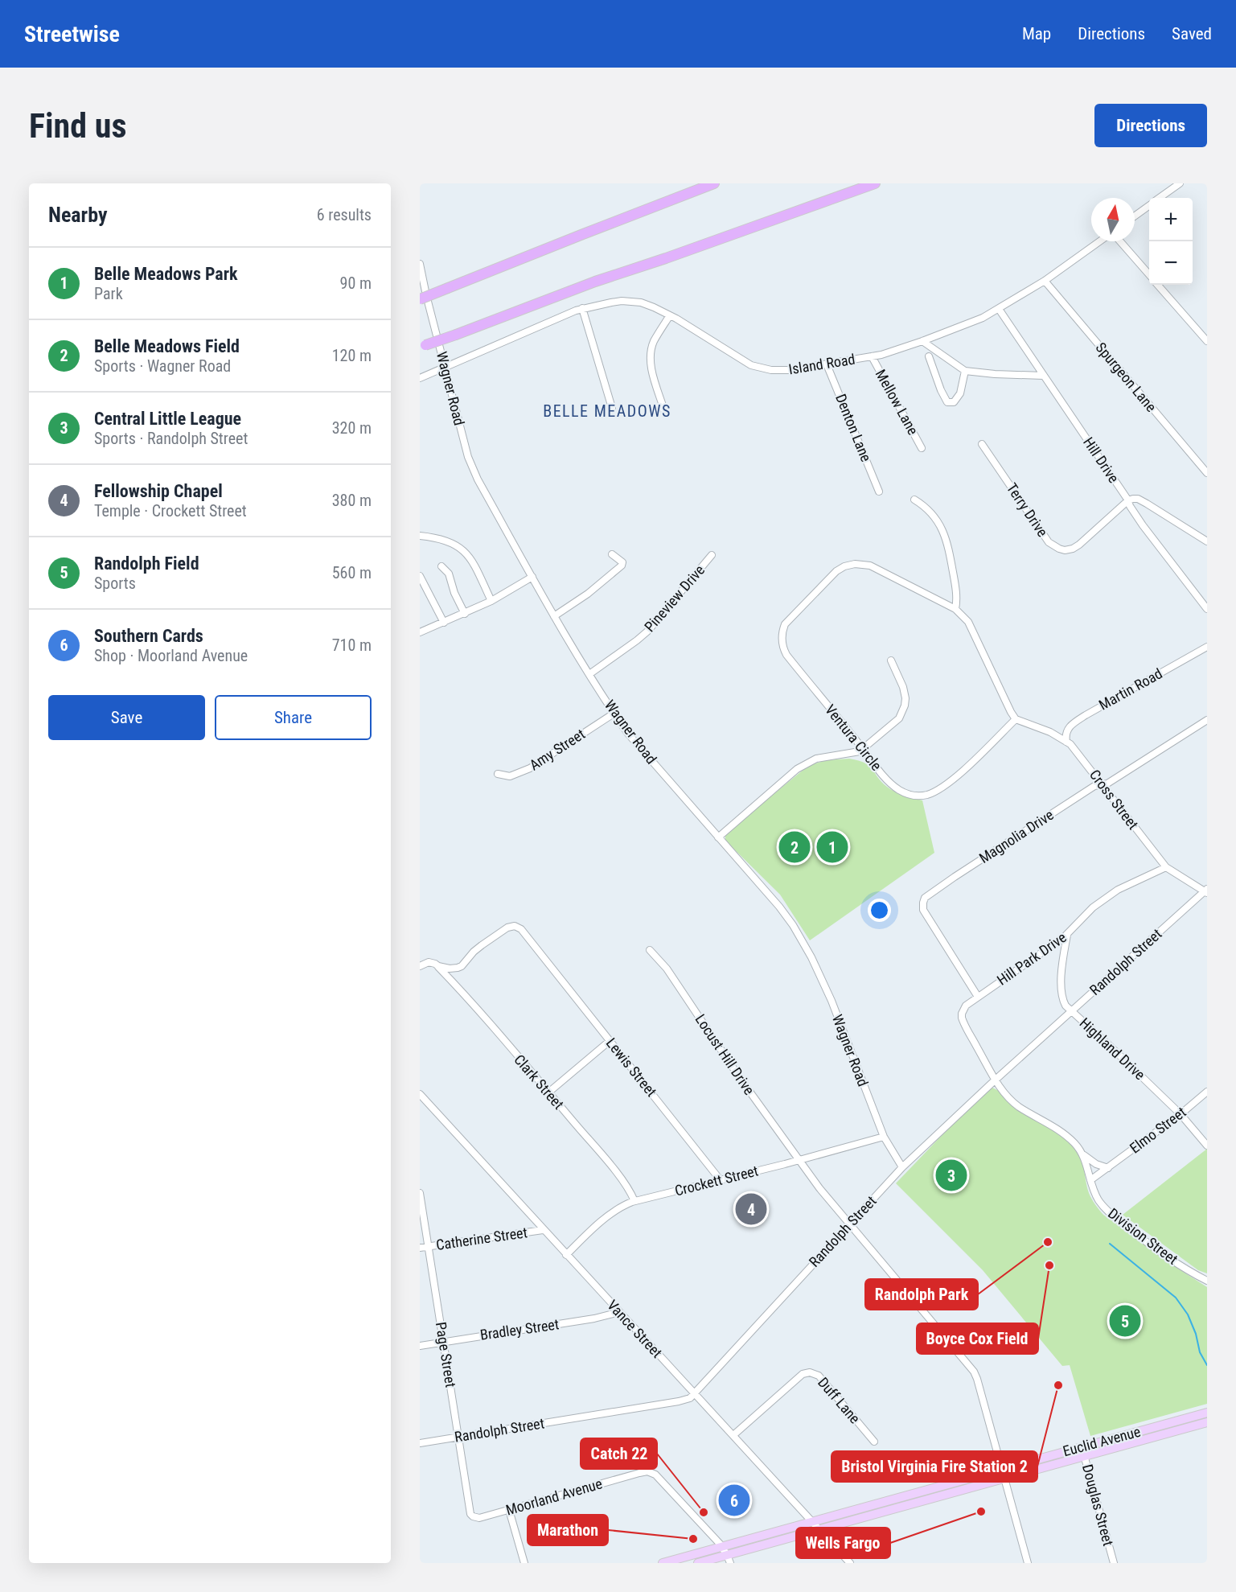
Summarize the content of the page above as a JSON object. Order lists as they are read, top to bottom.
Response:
{
  "streets": {
    "main road": ["Euclid Avenue"],
    "street": [
      "Island Road",
      "Spurgeon Lane",
      "Wagner Road",
      "Mellow Lane",
      "Denton Lane",
      "Hill Drive",
      "Terry Drive",
      "Pineview Drive",
      "Martin Road",
      "Ventura Circle",
      "Amy Street",
      "Cross Street",
      "Magnolia Drive",
      "Hill Park Drive",
      "Randolph Street",
      "Highland Drive",
      "Locust Hill Drive",
      "Lewis Street",
      "Clark Street",
      "Elmo Street",
      "Crockett Street",
      "Division Street",
      "Catherine Street",
      "Vance Street",
      "Bradley Street",
      "Page Street",
      "Duff Lane",
      "Moorland Avenue",
      "Douglas Street"
    ]
  },
  "crossings": [
    ["Island Road", "Spurgeon Lane"],
    ["Island Road", "Wagner Road"],
    ["Island Road", "Mellow Lane"],
    ["Island Road", "Denton Lane"],
    ["Island Road", "Hill Drive"],
    ["Wagner Road", "Pineview Drive"],
    ["Wagner Road", "Amy Street"],
    ["Wagner Road", "Randolph Street"],
    ["Wagner Road", "Crockett Street"],
    ["Hill Drive", "Terry Drive"],
    ["Martin Road", "Cross Street"],
    ["Ventura Circle", "Cross Street"],
    ["Cross Street", "Magnolia Drive"],
    ["Cross Street", "Hill Park Drive"],
    ["Cross Street", "Randolph Street"],
    ["Magnolia Drive", "Hill Park Drive"],
    ["Hill Park Drive", "Randolph Street"],
    ["Hill Park Drive", "Highland Drive"],
    ["Hill Park Drive", "Division Street"],
    ["Randolph Street", "Highland Drive"],
    ["Randolph Street", "Locust Hill Drive"],
    ["Randolph Street", "Division Street"],
    ["Randolph Street", "Vance Street"],
    ["Randolph Street", "Page Street"],
    ["Highland Drive", "Elmo Street"],
    ["Locust Hill Drive", "Crockett Street"],
    ["Locust Hill Drive", "Euclid Avenue"],
    ["Lewis Street", "Clark Street"],
    ["Lewis Street", "Crockett Street"],
    ["Clark Street", "Crockett Street"],
    ["Elmo Street", "Division Street"],
    ["Crockett Street", "Vance Street"],
    ["Catherine Street", "Vance Street"],
    ["Catherine Street", "Page Street"],
    ["Vance Street", "Bradley Street"],
    ["Vance Street", "Duff Lane"],
    ["Vance Street", "Euclid Avenue"],
    ["Bradley Street", "Page Street"],
    ["Page Street", "Moorland Avenue"],
    ["Euclid Avenue", "Moorland Avenue"],
    ["Euclid Avenue", "Douglas Street"]
  ],
  "districts": ["BELLE MEADOWS"],
  "places": [
    "Randolph Park",
    "Boyce Cox Field",
    "Bristol Virginia Fire Station 2",
    "Wells Fargo",
    "Catch 22",
    "Marathon"
  ],
  "north": "top",
  "page": {
    "header": "Streetwise",
    "nav": ["Map", "Directions", "Saved"],
    "buttons": [
      "Directions",
      ["Save", "Share"]
    ],
    "title": "Find us",
    "heading": ["Nearby", "6 results"],
    "map_buttons": ["+", "−"],
    "list": [
      {
        "mark": "1",
        "name": "Belle Meadows Park",
        "note": "Park",
        "value": "90 m"
      },
      {
        "mark": "2",
        "name": "Belle Meadows Field",
        "note": "Sports · Wagner Road",
        "value": "120 m"
      },
      {
        "mark": "3",
        "name": "Central Little League",
        "note": "Sports · Randolph Street",
        "value": "320 m"
      },
      {
        "mark": "4",
        "name": "Fellowship Chapel",
        "note": "Temple · Crockett Street",
        "value": "380 m"
      },
      {
        "mark": "5",
        "name": "Randolph Field",
        "note": "Sports",
        "value": "560 m"
      },
      {
        "mark": "6",
        "name": "Southern Cards",
        "note": "Shop · Moorland Avenue",
        "value": "710 m"
      }
    ],
    "pins": [
      "1",
      "2",
      "3",
      "4",
      "5",
      "6"
    ]
  }
}
